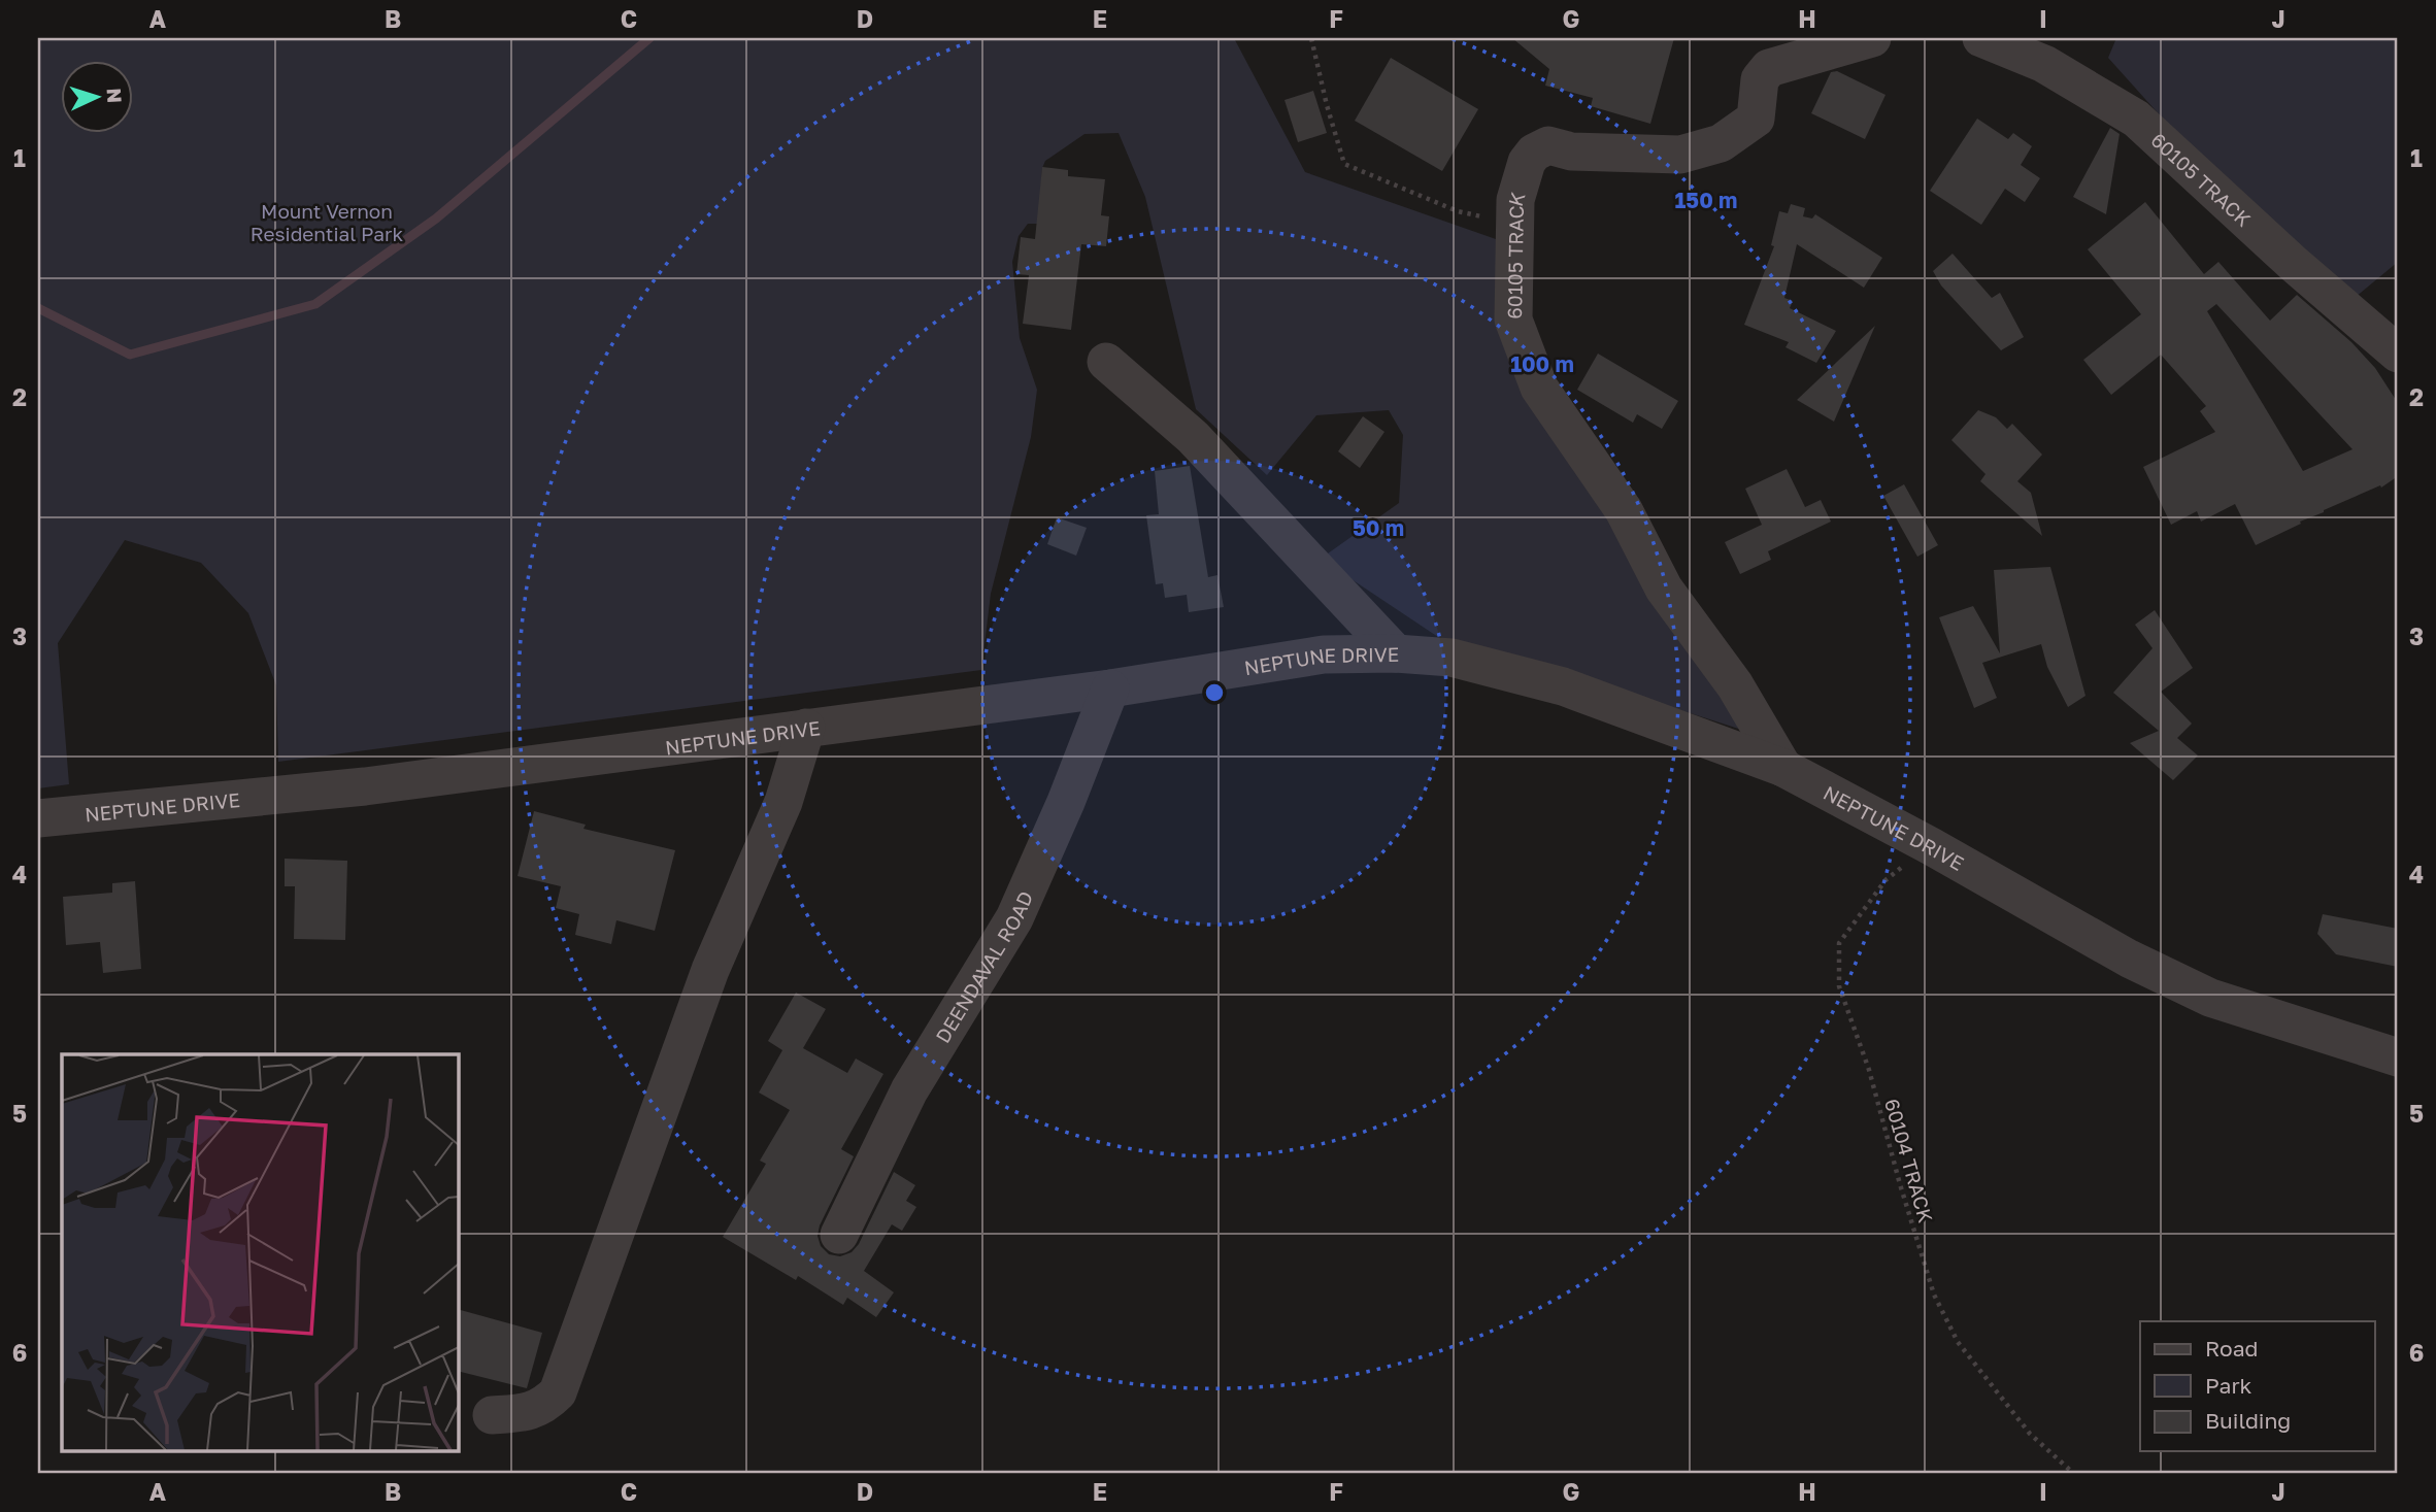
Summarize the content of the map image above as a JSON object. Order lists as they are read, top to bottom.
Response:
{
  "streets": {
    "street": ["60105 TRACK", "NEPTUNE DRIVE", "DEENDAVAL ROAD"],
    "path": ["60104 TRACK"]
  },
  "crossings": [
    ["60105 TRACK", "NEPTUNE DRIVE"],
    ["NEPTUNE DRIVE", "DEENDAVAL ROAD"],
    ["NEPTUNE DRIVE", "60104 TRACK"]
  ],
  "parks": ["Mount Vernon Residential Park"],
  "legend": ["Road", "Park", "Building"],
  "north": "right",
  "grid": {
    "columns": [
      "A",
      "B",
      "C",
      "D",
      "E",
      "F",
      "G",
      "H",
      "I",
      "J"
    ],
    "rows": [
      "1",
      "2",
      "3",
      "4",
      "5",
      "6"
    ]
  },
  "rings": ["150 m", "100 m", "50 m"]
}
